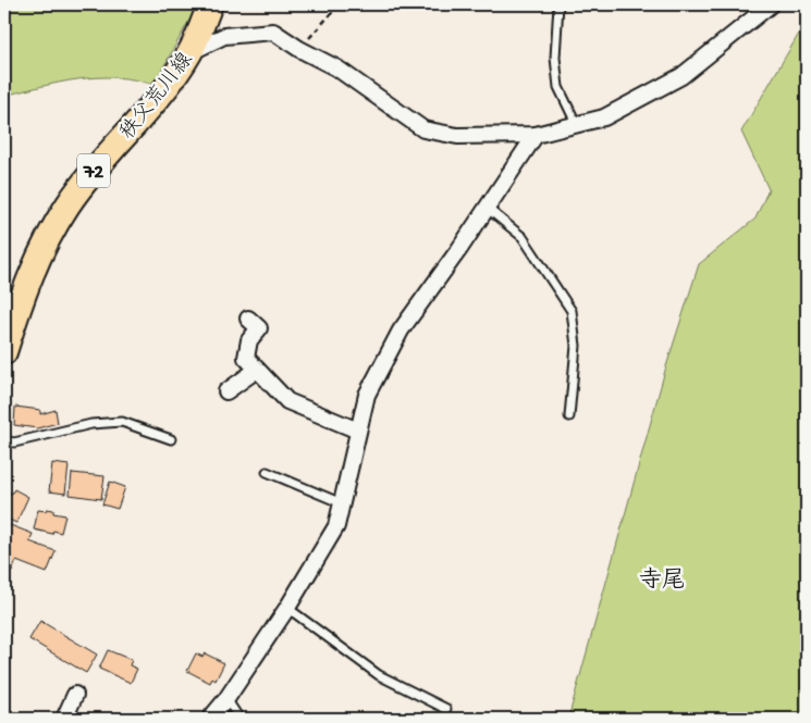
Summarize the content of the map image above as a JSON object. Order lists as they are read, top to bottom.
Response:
{
  "streets": {
    "main road": ["秩父荒川線", "72"]
  },
  "districts": ["寺尾"]
}
